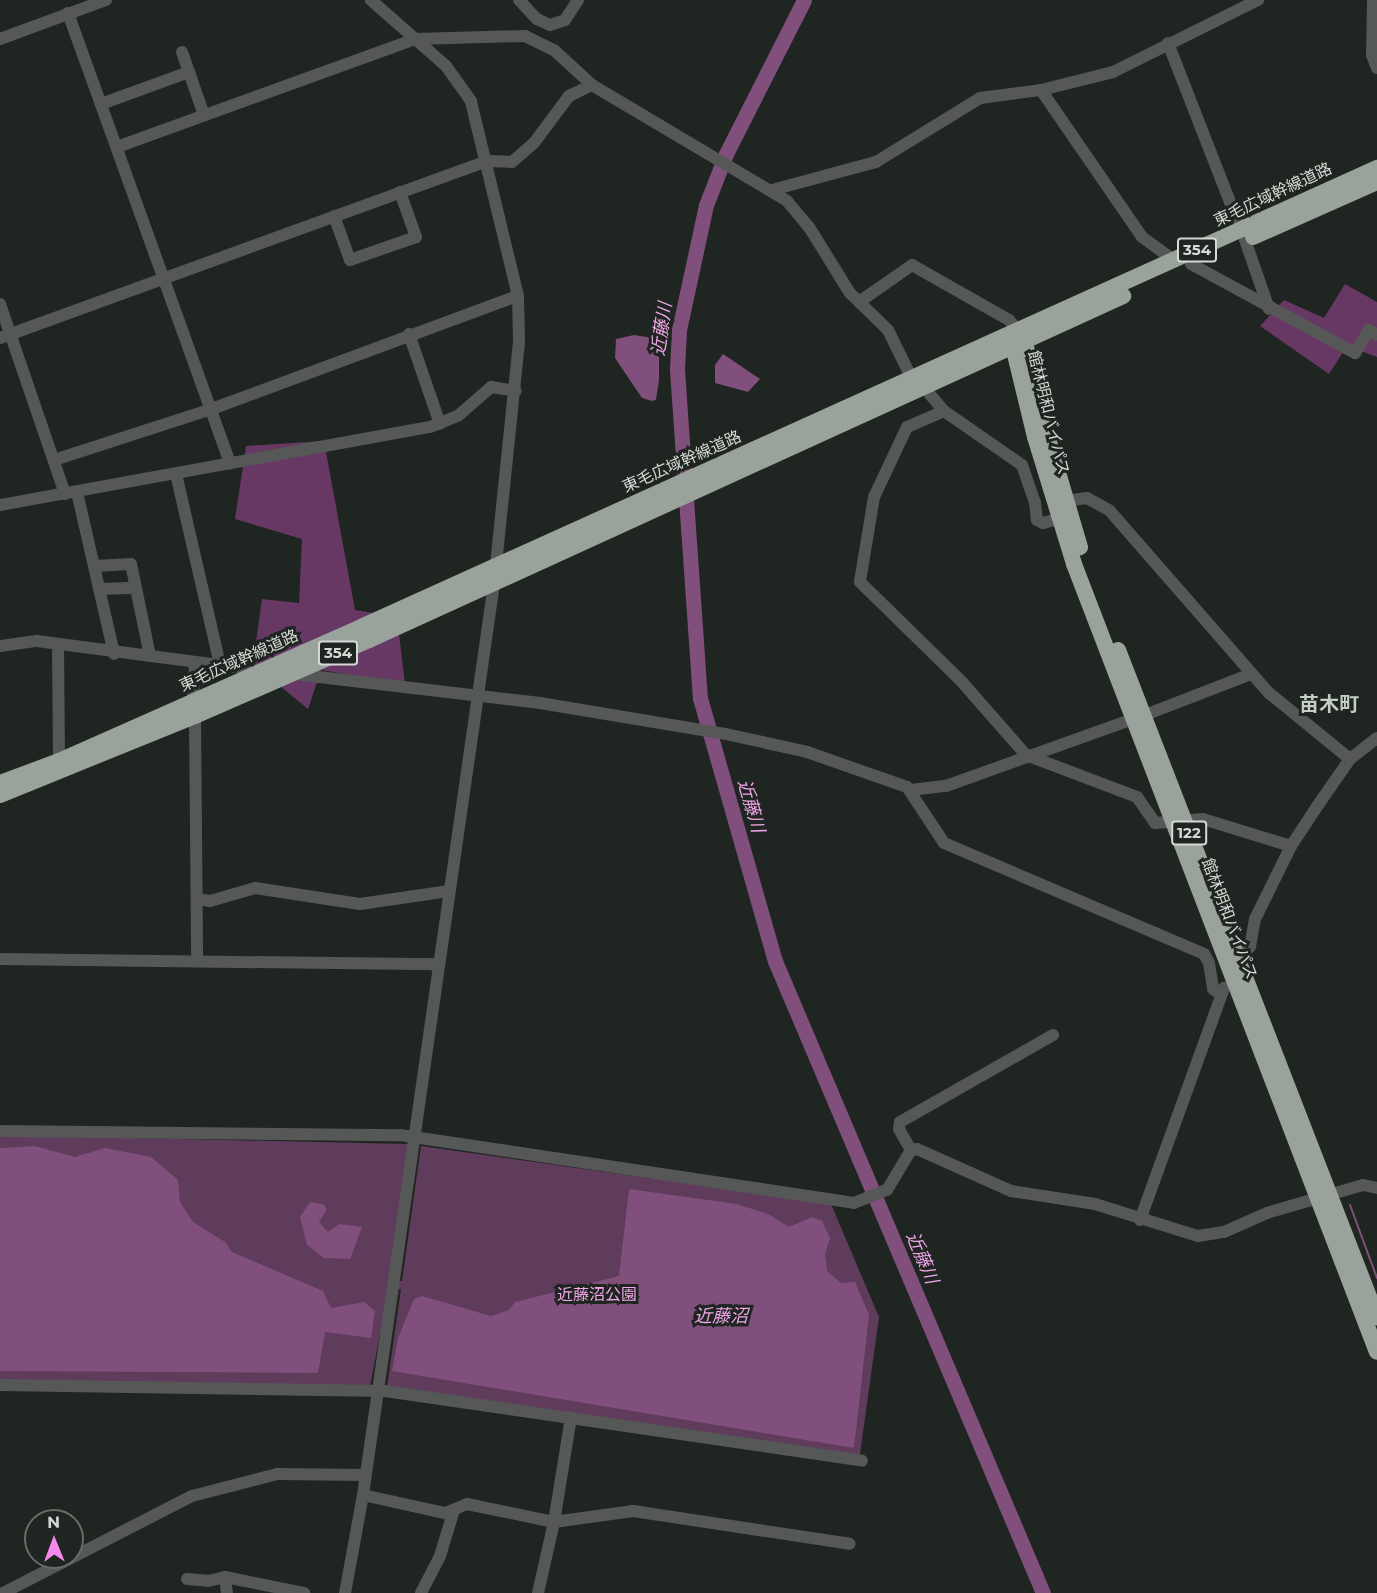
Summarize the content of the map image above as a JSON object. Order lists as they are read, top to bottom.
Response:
{
  "streets": {
    "highway": [
      "東毛広域幹線道路",
      "354",
      "館林明和バイパス",
      "122"
    ]
  },
  "crossings": [
    ["東毛広域幹線道路", "館林明和バイパス"]
  ],
  "districts": ["苗木町"],
  "water": ["近藤川", "近藤沼"],
  "parks": ["近藤沼公園"],
  "north": "top"
}
